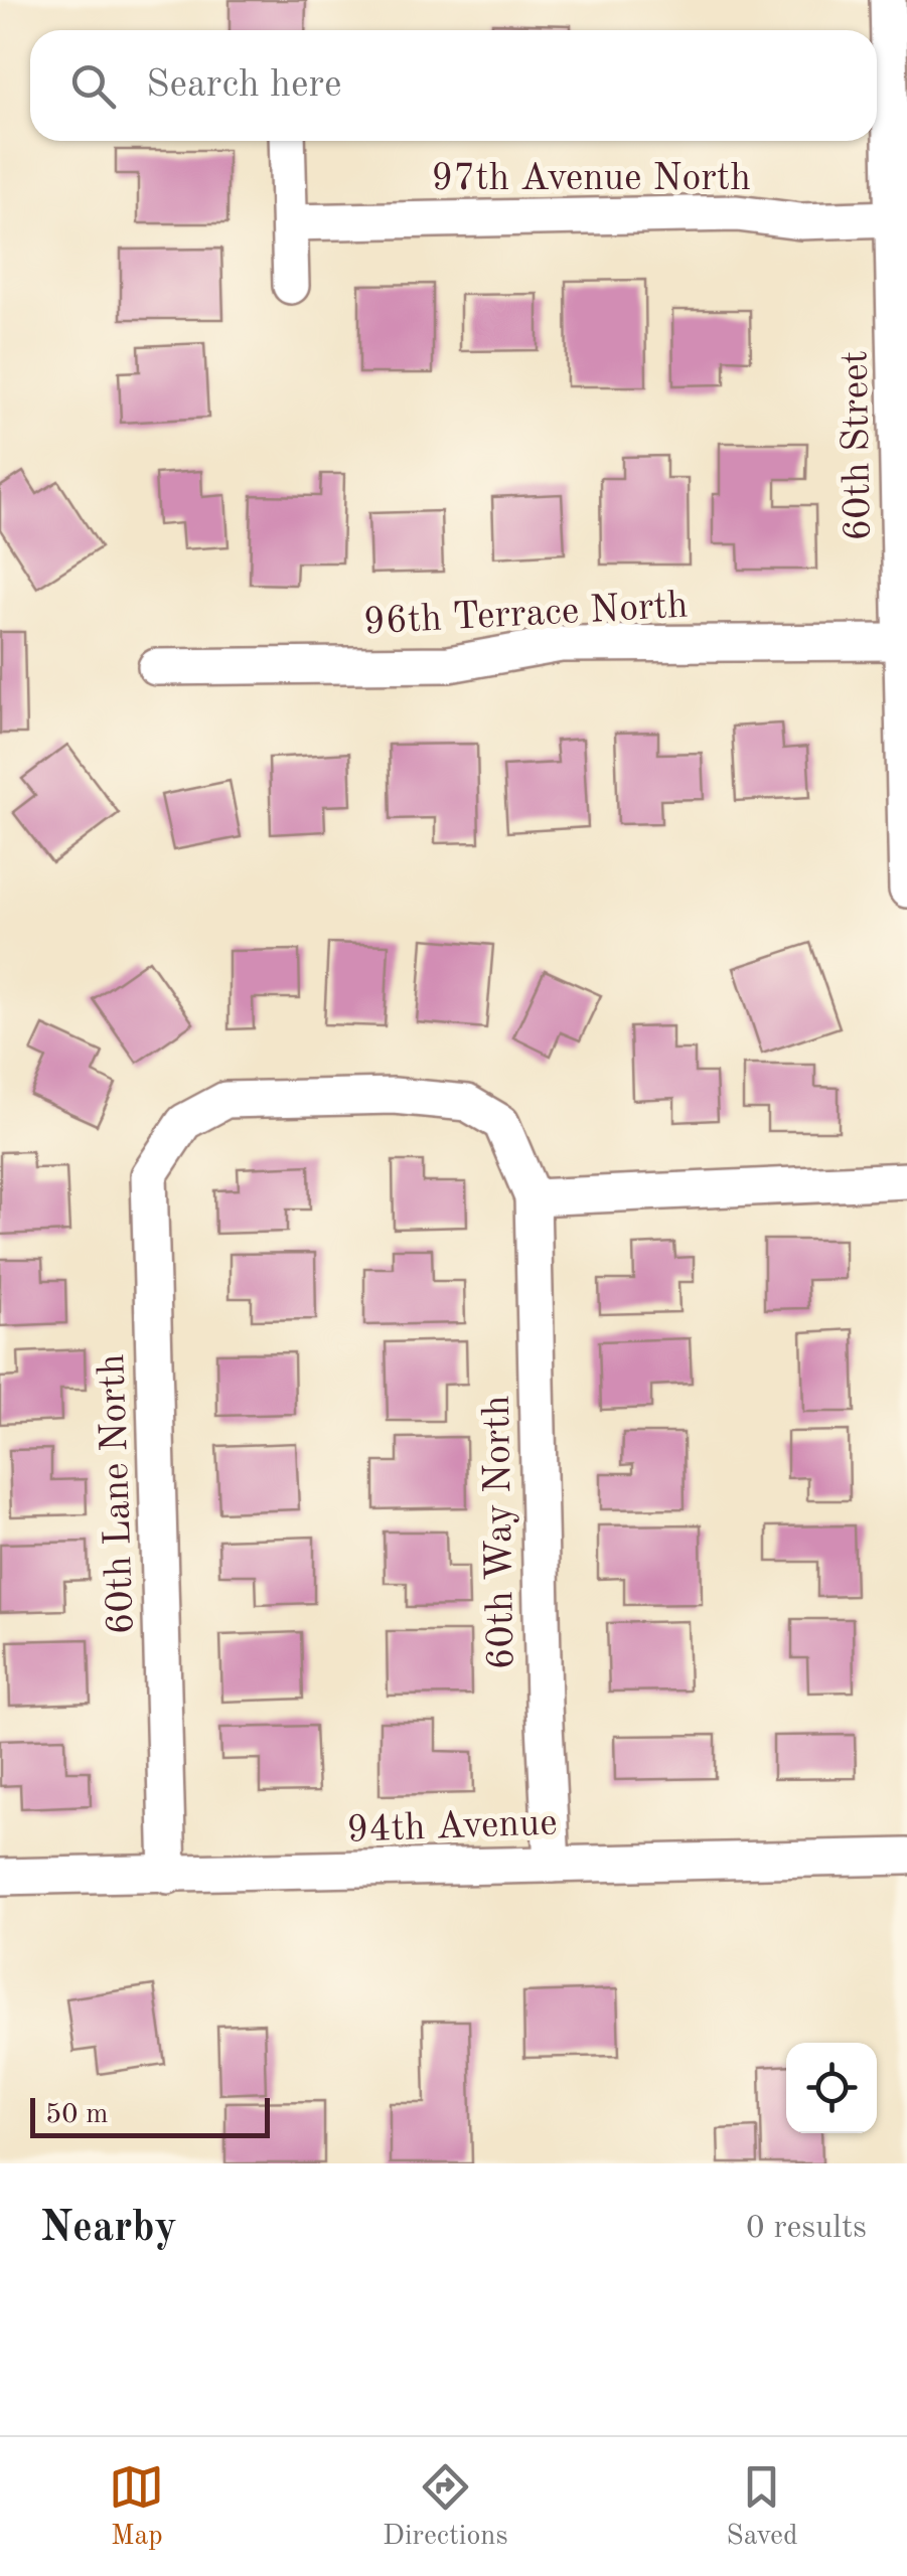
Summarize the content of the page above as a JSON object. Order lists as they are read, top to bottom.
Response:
{
  "streets": {
    "street": [
      "97th Avenue North",
      "60th Street",
      "96th Terrace North",
      "60th Lane North",
      "60th Way North",
      "94th Avenue"
    ]
  },
  "crossings": [
    ["97th Avenue North", "60th Street"],
    ["60th Street", "96th Terrace North"],
    ["60th Lane North", "60th Way North"],
    ["60th Lane North", "94th Avenue"],
    ["60th Way North", "94th Avenue"]
  ],
  "scale_bar": "50 m",
  "page": {
    "search": "Search here",
    "scale": "50 m",
    "heading": ["Nearby", "0 results"],
    "nav": ["Map", "Directions", "Saved"]
  }
}
